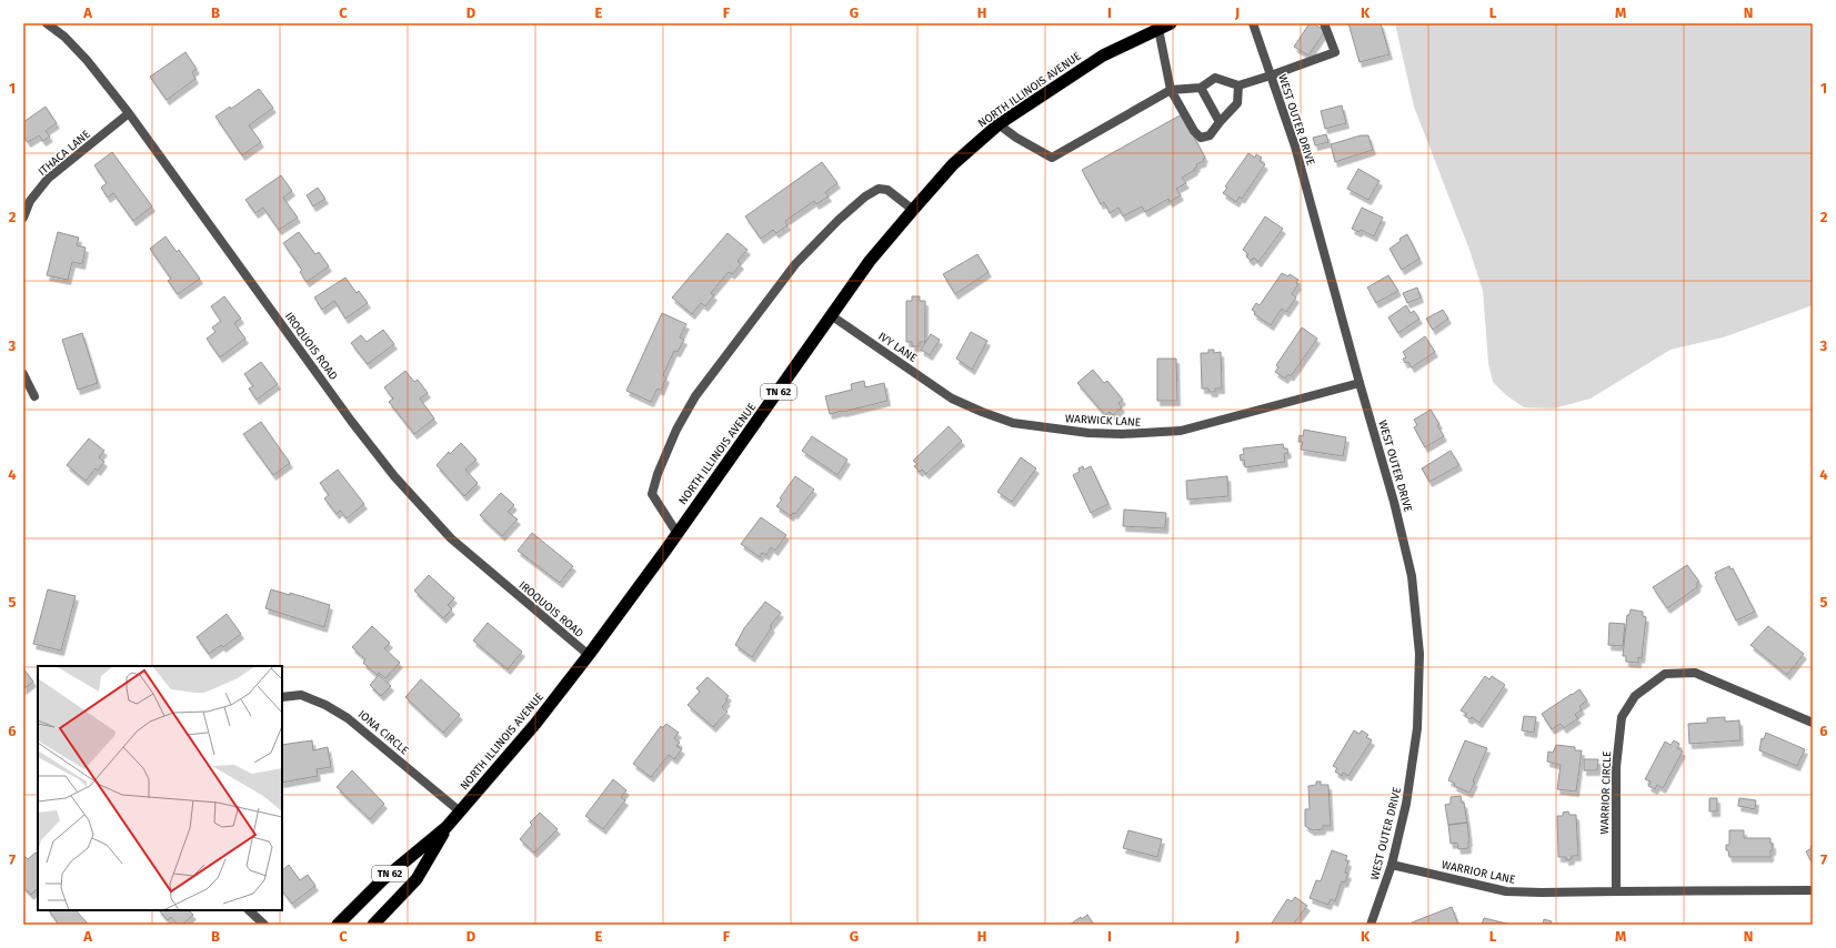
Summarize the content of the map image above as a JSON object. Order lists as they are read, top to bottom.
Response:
{
  "streets": {
    "highway": ["NORTH ILLINOIS AVENUE", "TN 62"],
    "street": [
      "WEST OUTER DRIVE",
      "ITHACA LANE",
      "IROQUOIS ROAD",
      "IVY LANE",
      "WARWICK LANE",
      "IONA CIRCLE",
      "WARRIOR CIRCLE",
      "WARRIOR LANE"
    ]
  },
  "crossings": [
    ["NORTH ILLINOIS AVENUE", "IROQUOIS ROAD"],
    ["NORTH ILLINOIS AVENUE", "IVY LANE"],
    ["NORTH ILLINOIS AVENUE", "TN 62"],
    ["NORTH ILLINOIS AVENUE", "IONA CIRCLE"],
    ["WEST OUTER DRIVE", "WARWICK LANE"],
    ["WEST OUTER DRIVE", "WARRIOR LANE"],
    ["ITHACA LANE", "IROQUOIS ROAD"],
    ["IVY LANE", "WARWICK LANE"],
    ["WARRIOR CIRCLE", "WARRIOR LANE"]
  ],
  "grid": {
    "columns": [
      "A",
      "B",
      "C",
      "D",
      "E",
      "F",
      "G",
      "H",
      "I",
      "J",
      "K",
      "L",
      "M",
      "N"
    ],
    "rows": [
      "1",
      "2",
      "3",
      "4",
      "5",
      "6",
      "7"
    ]
  }
}
